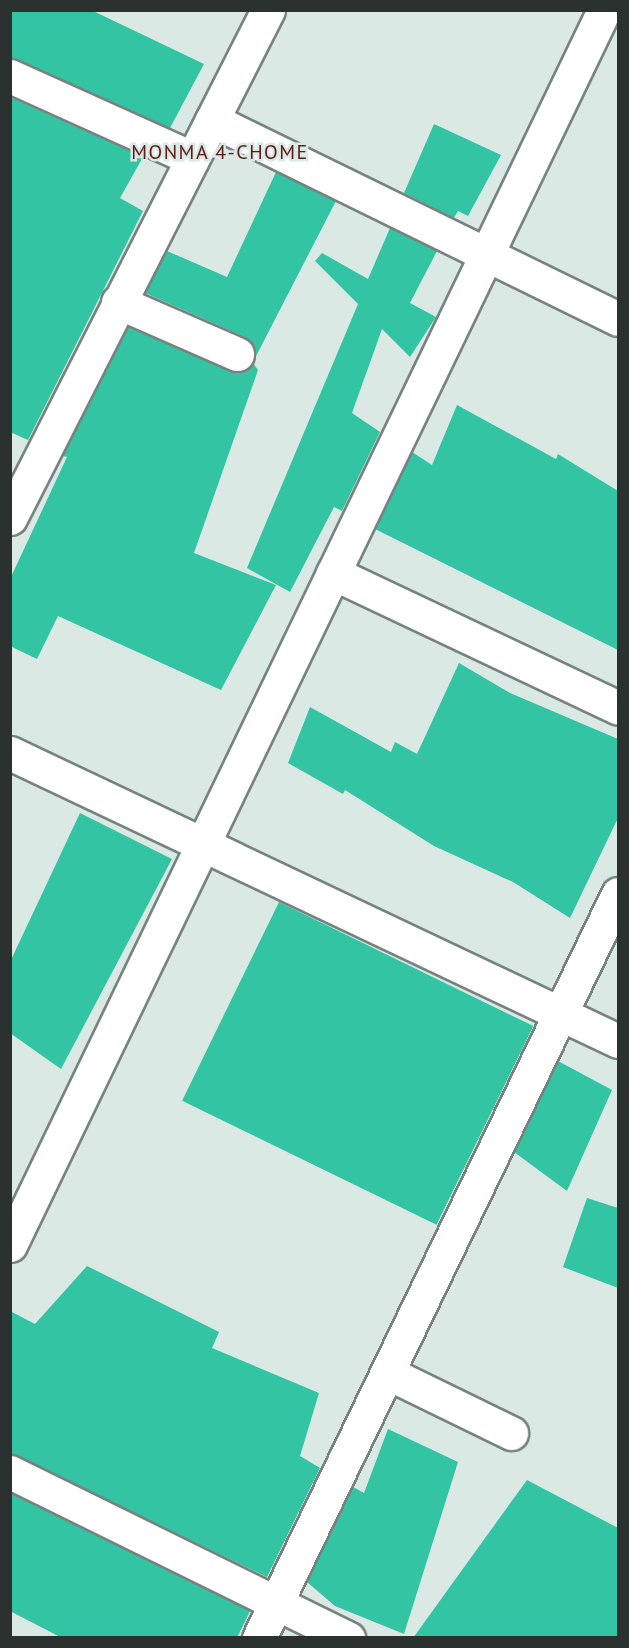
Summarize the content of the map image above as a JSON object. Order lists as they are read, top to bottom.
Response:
{
  "districts": ["MONMA 4-CHOME"]
}
